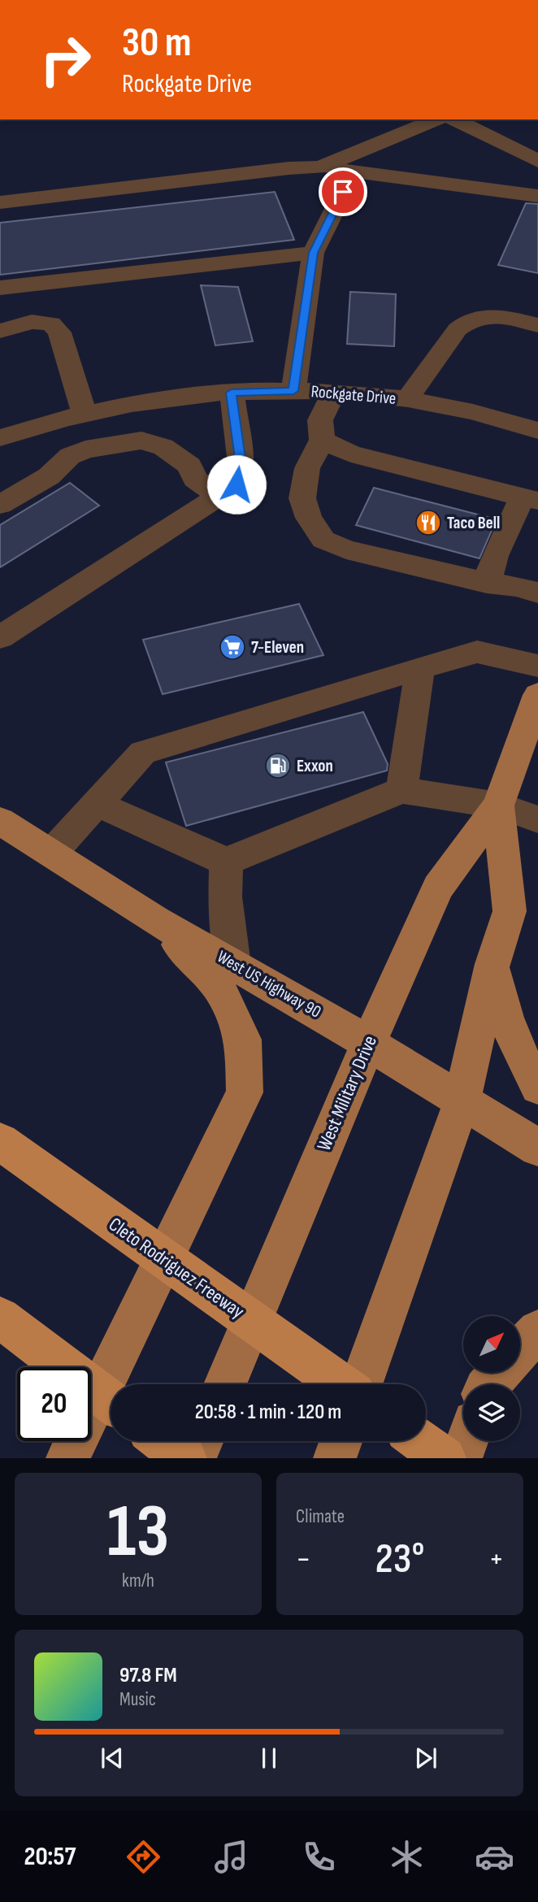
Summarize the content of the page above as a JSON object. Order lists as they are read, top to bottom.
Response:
{
  "streets": {
    "highway": ["Cleto Rodriguez Freeway"],
    "main road": ["West US Highway 90", "West Military Drive"],
    "street": ["Rockgate Drive"]
  },
  "crossings": [
    ["West US Highway 90", "West Military Drive"]
  ],
  "places": {
    "restaurant": ["Taco Bell"],
    "supermarket": ["7-Eleven"],
    "fuel station": ["Exxon"]
  },
  "north": "top right",
  "page": {
    "turn": ["30 m", "Rockgate Drive"],
    "limit": "20",
    "trip": "20:58 · 1 min · 120 m",
    "tile": [
      ["13", "km/h"],
      "Climate"
    ],
    "heat": ["−", "23°", "+"],
    "song": ["97.8 FM", "Music"],
    "tabs": "20:57"
  }
}
